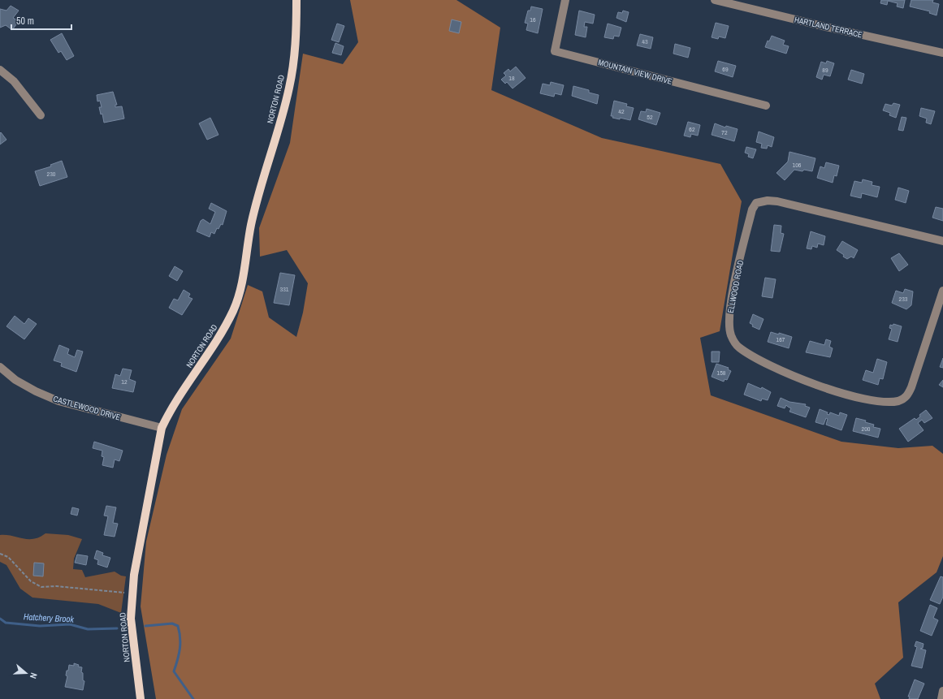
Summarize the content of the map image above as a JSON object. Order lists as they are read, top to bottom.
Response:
{
  "streets": {
    "main road": ["NORTON ROAD"],
    "street": [
      "HARTLAND TERRACE",
      "MOUNTAIN VIEW DRIVE",
      "ELLWOOD ROAD",
      "CASTLEWOOD DRIVE"
    ]
  },
  "crossings": [
    ["NORTON ROAD", "CASTLEWOOD DRIVE"]
  ],
  "water": ["Hatchery Brook"],
  "house_numbers": [
    "16",
    "43",
    "69",
    "89",
    "18",
    "42",
    "52",
    "62",
    "72",
    "106",
    "230",
    "331",
    "233",
    "167",
    "158",
    "12",
    "200"
  ],
  "scale_bar": "50 m",
  "north": "right"
}
